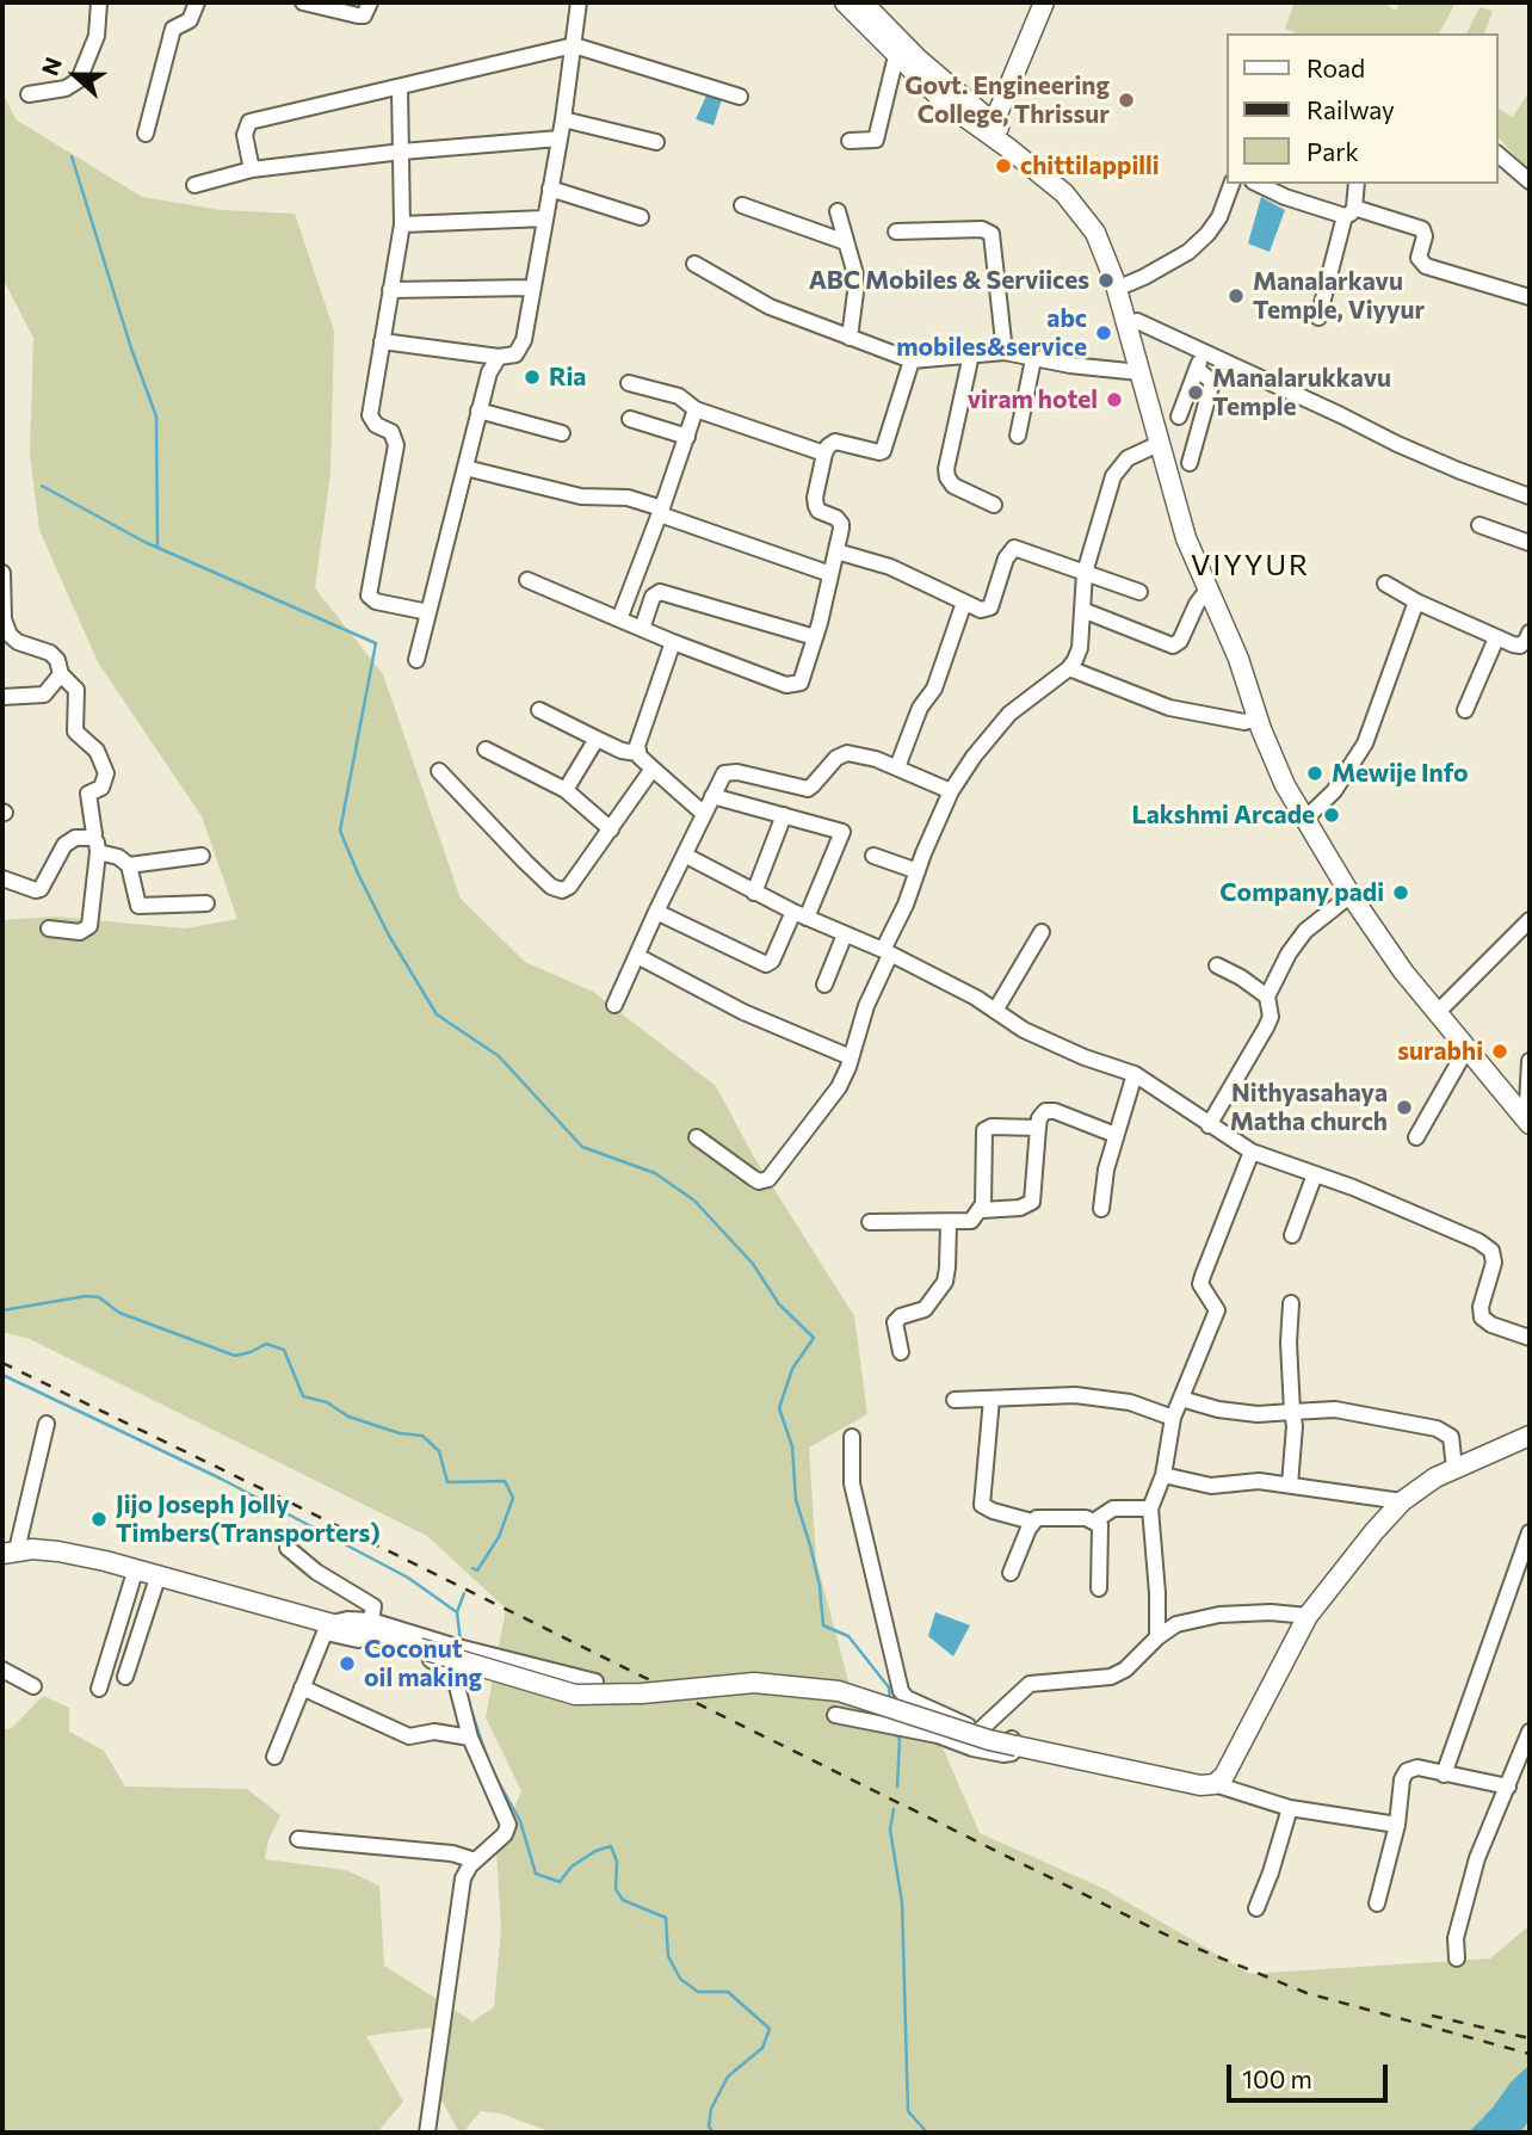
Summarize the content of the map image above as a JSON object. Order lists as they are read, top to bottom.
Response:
{
  "districts": ["VIYYUR"],
  "places": [
    "Govt. Engineering College, Thrissur",
    "chittilappilli",
    "ABC Mobiles & Serviices",
    "Manalarkavu Temple, Viyyur",
    "abc mobiles&service",
    "Ria",
    "Manalarukkavu Temple",
    "viram hotel",
    "Mewije Info",
    "Lakshmi Arcade",
    "Company padi",
    "surabhi",
    "Nithyasahaya Matha church",
    "Jijo Joseph Jolly Timbers(Transporters)",
    "Coconut oil making"
  ],
  "legend": ["Road", "Railway", "Park"],
  "scale_bar": "100 m",
  "north": "left"
}
